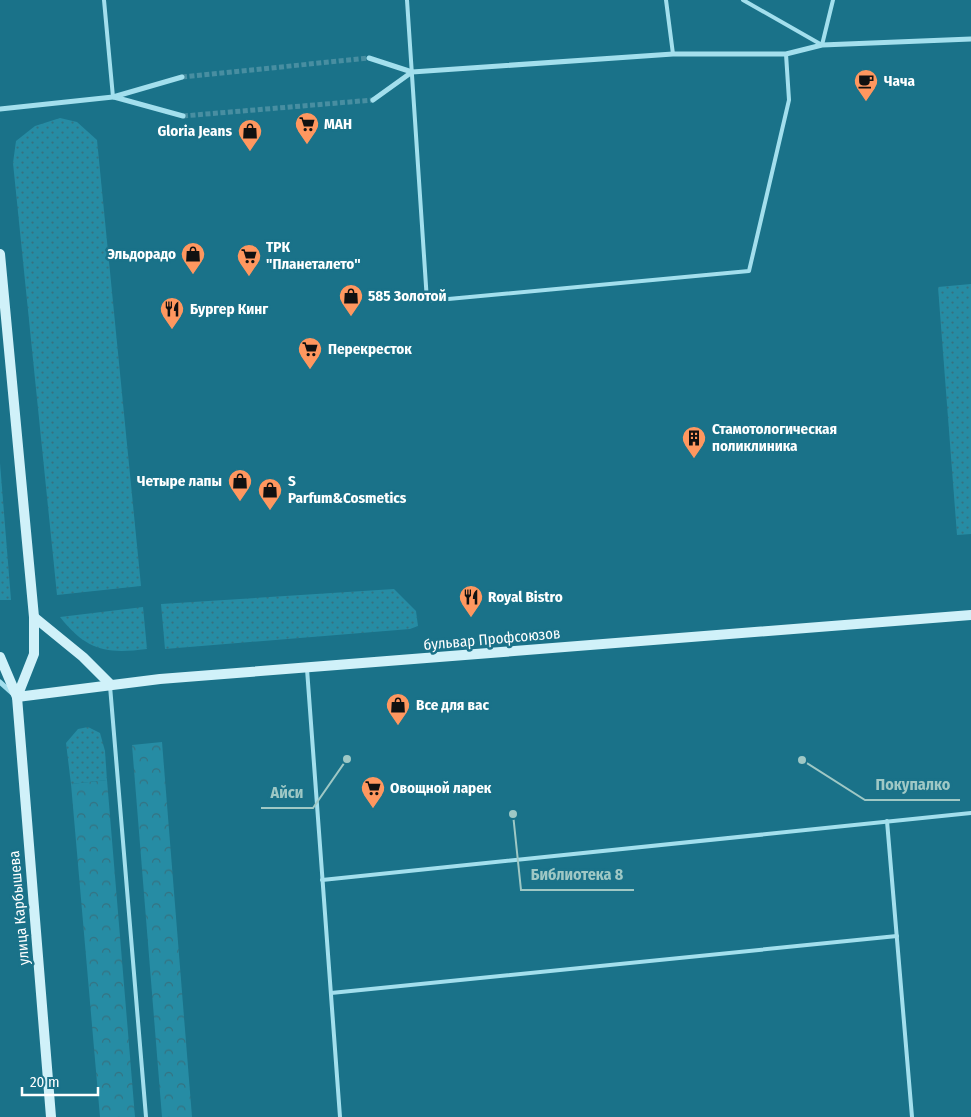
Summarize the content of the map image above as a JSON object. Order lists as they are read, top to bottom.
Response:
{
  "streets": {
    "street": ["бульвар Профсоюзов", "улица Карбышева"]
  },
  "crossings": [
    ["бульвар Профсоюзов", "улица Карбышева"]
  ],
  "places": {
    "cafe": ["Чача"],
    "supermarket": [
      "МАН",
      "ТРК \"Планеталето\"",
      "Перекресток",
      "Овощной ларек"
    ],
    "shop": [
      "Gloria Jeans",
      "Эльдорадо",
      "585 Золотой",
      "Четыре лапы",
      "S Parfum&Cosmetics",
      "Все для вас"
    ],
    "restaurant": ["Бургер Кинг", "Royal Bistro"],
    "building": ["Стамотологическая поликлиника"],
    "other": ["Айси", "Покупалко", "Библиотека 8"]
  },
  "scale_bar": "20 m"
}
